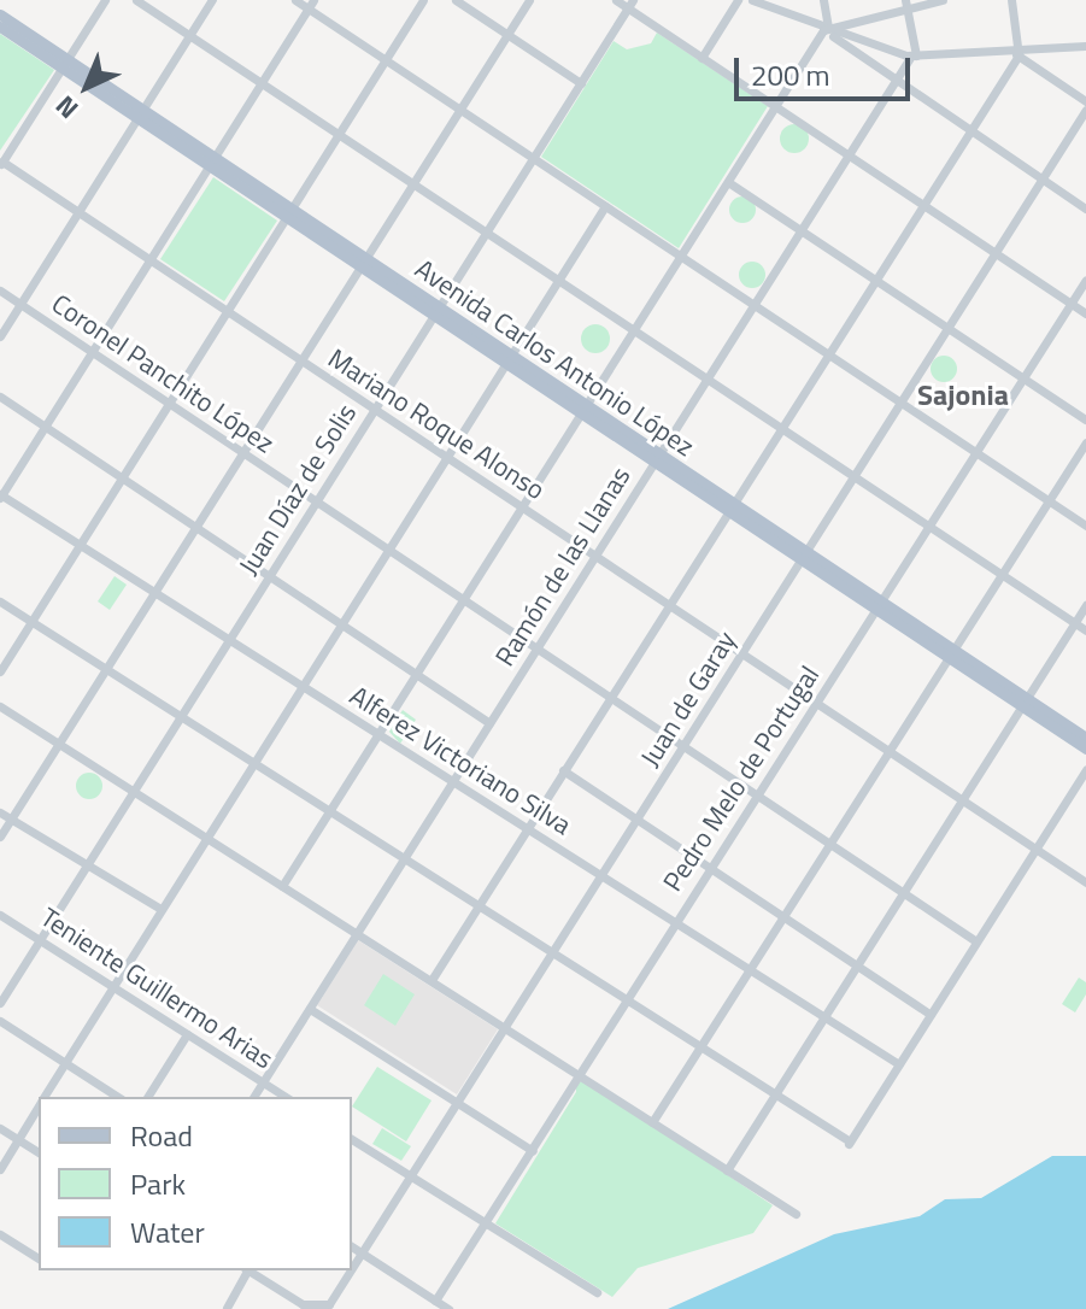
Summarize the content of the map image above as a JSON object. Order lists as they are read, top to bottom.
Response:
{
  "streets": {
    "main road": ["Avenida Carlos Antonio López"],
    "street": [
      "Coronel Panchito López",
      "Mariano Roque Alonso",
      "Juan Díaz de Solis",
      "Ramón de las Llanas",
      "Juan de Garay",
      "Alferez Victoriano Silva",
      "Pedro Melo de Portugal",
      "Teniente Guillermo Arias"
    ]
  },
  "crossings": [
    ["Avenida Carlos Antonio López", "Juan Díaz de Solis"],
    ["Avenida Carlos Antonio López", "Ramón de las Llanas"],
    ["Avenida Carlos Antonio López", "Juan de Garay"],
    ["Avenida Carlos Antonio López", "Pedro Melo de Portugal"],
    ["Coronel Panchito López", "Juan Díaz de Solis"],
    ["Coronel Panchito López", "Ramón de las Llanas"],
    ["Coronel Panchito López", "Juan de Garay"],
    ["Coronel Panchito López", "Pedro Melo de Portugal"],
    ["Mariano Roque Alonso", "Juan Díaz de Solis"],
    ["Mariano Roque Alonso", "Ramón de las Llanas"],
    ["Mariano Roque Alonso", "Juan de Garay"],
    ["Mariano Roque Alonso", "Pedro Melo de Portugal"],
    ["Juan Díaz de Solis", "Alferez Victoriano Silva"],
    ["Juan Díaz de Solis", "Teniente Guillermo Arias"],
    ["Ramón de las Llanas", "Alferez Victoriano Silva"],
    ["Ramón de las Llanas", "Teniente Guillermo Arias"],
    ["Juan de Garay", "Alferez Victoriano Silva"],
    ["Alferez Victoriano Silva", "Pedro Melo de Portugal"]
  ],
  "districts": ["Sajonia"],
  "legend": ["Road", "Park", "Water"],
  "scale_bar": "200 m",
  "north": "bottom left"
}
